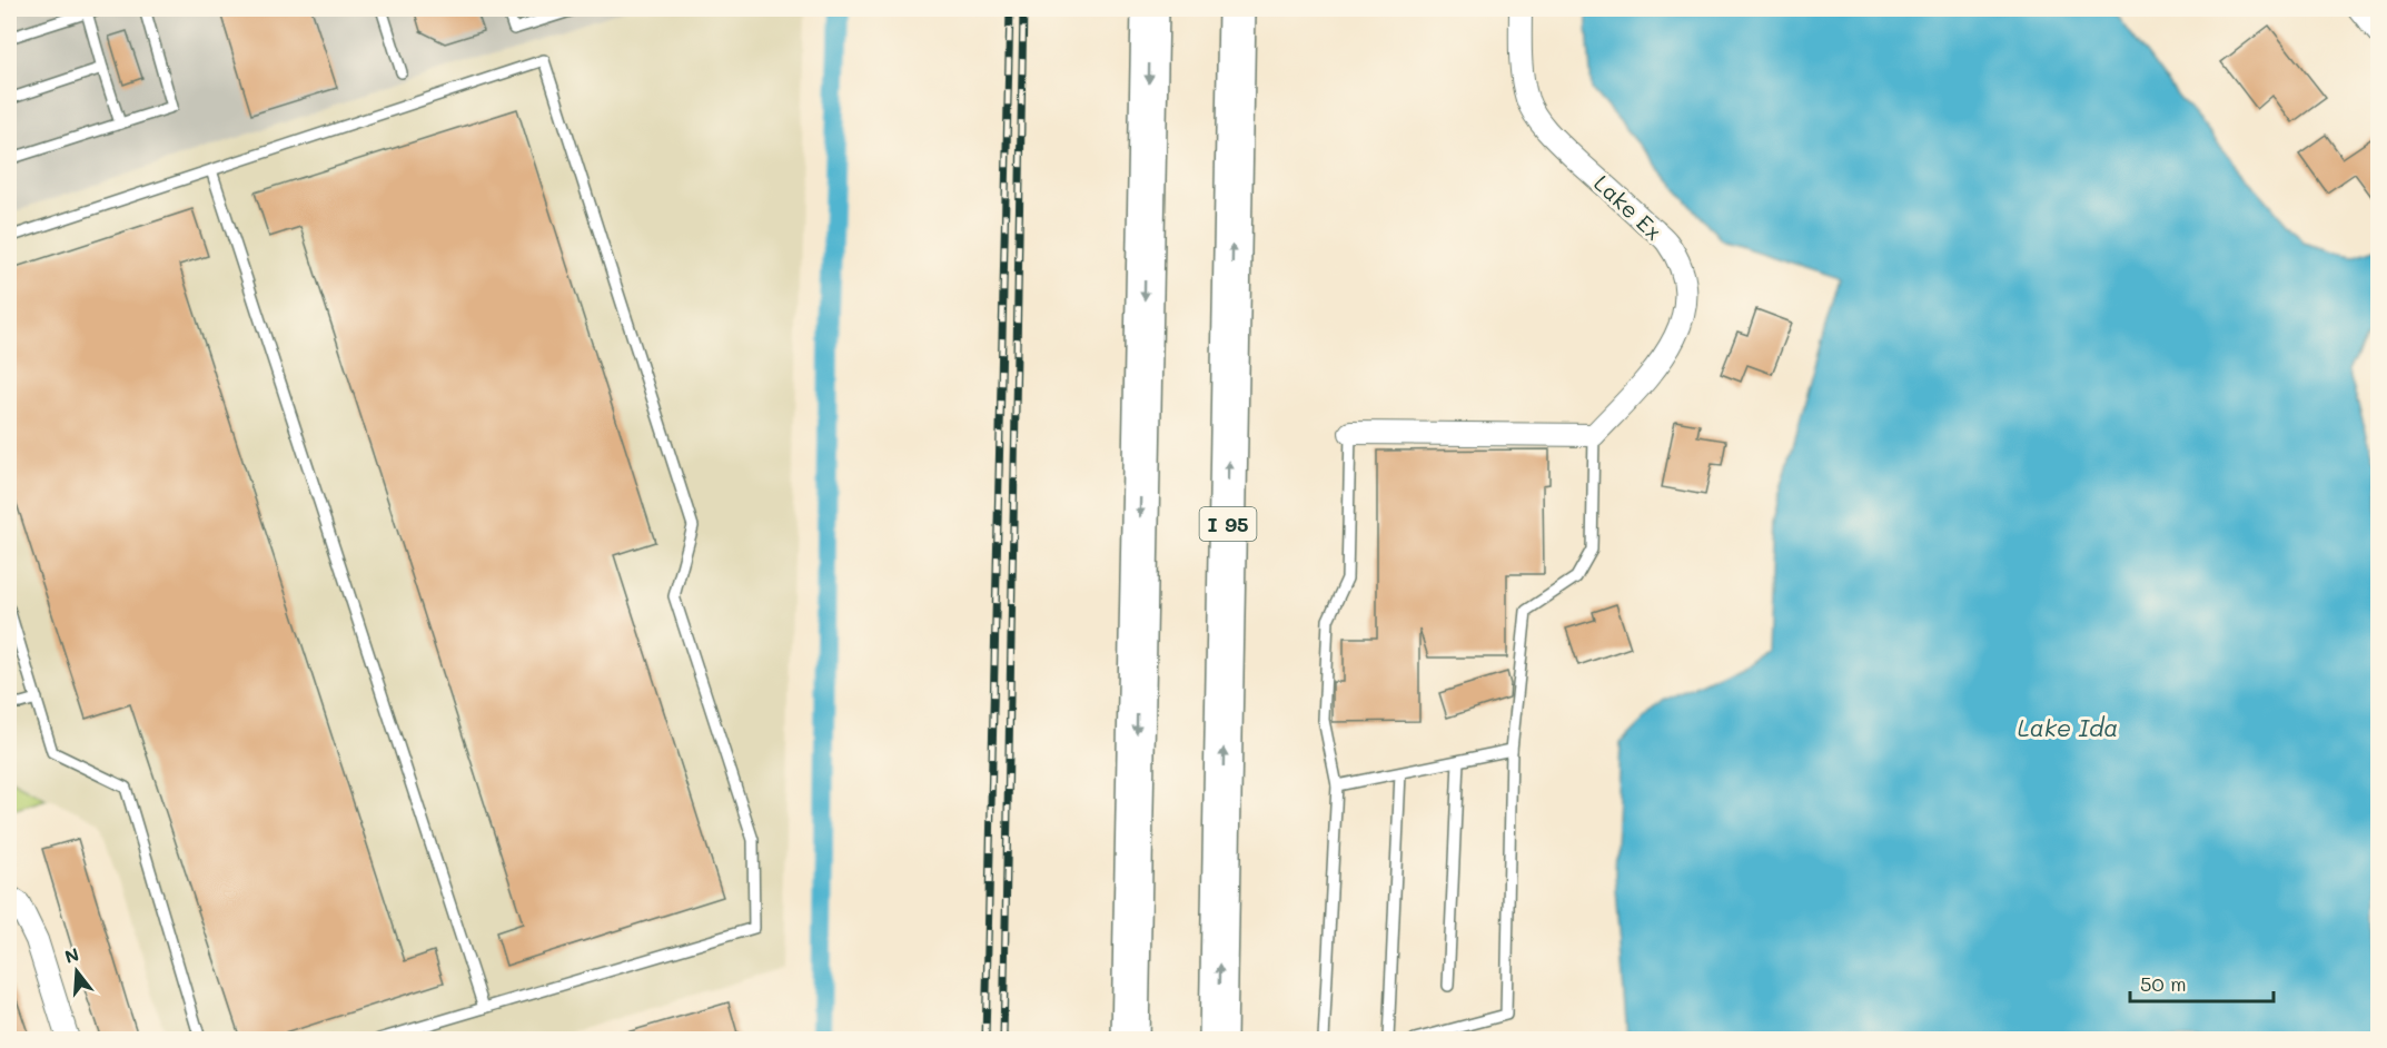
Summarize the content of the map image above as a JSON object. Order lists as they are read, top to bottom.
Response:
{
  "streets": {
    "highway": ["I 95"],
    "street": ["Lake Ex"]
  },
  "water": ["Lake Ida"],
  "scale_bar": "50 m",
  "north": "top"
}
